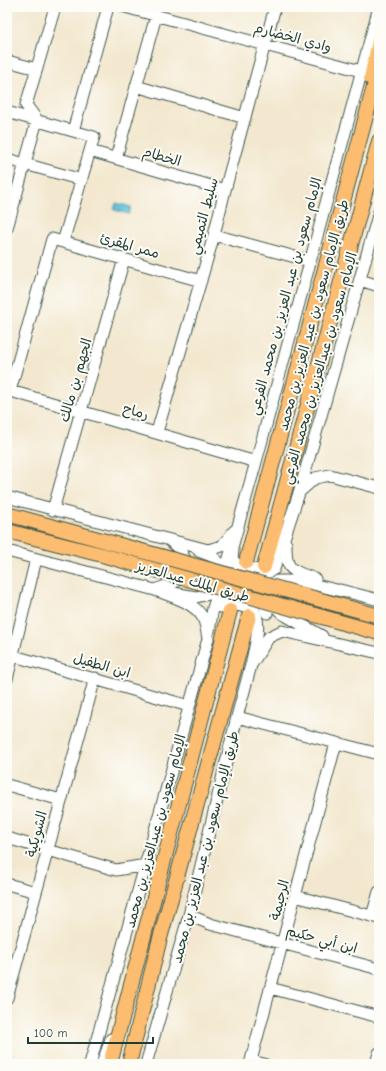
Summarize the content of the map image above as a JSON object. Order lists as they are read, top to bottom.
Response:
{
  "streets": {
    "main road": ["طريق الإمام سعود بن عبد العزيز بن محمد", "طريق الملك عبدالعزيز", "الإمام سعود بن عبدالعزيز بن محمد"],
    "street": [
      "وادي الخضارم",
      "الخطام",
      "سليط التميمي",
      "ممر المقرئ",
      "الإمام سعود بن عبد العزيز بن محمد الفرعي",
      "الإمام سعود بن عبدالعزيز بن محمد الفرعي",
      "الجهم بن مالك",
      "رماح",
      "ابن الطفيل",
      "الشويكية",
      "الرجيمة",
      "ابن أبي حكيم"
    ]
  },
  "crossings": [
    ["وادي الخضارم", "سليط التميمي"],
    ["وادي الخضارم", "الإمام سعود بن عبد العزيز بن محمد الفرعي"],
    ["الخطام", "سليط التميمي"],
    ["سليط التميمي", "ممر المقرئ"],
    ["سليط التميمي", "رماح"],
    ["ممر المقرئ", "الجهم بن مالك"],
    ["ممر المقرئ", "رماح"],
    ["الإمام سعود بن عبد العزيز بن محمد الفرعي", "رماح"],
    ["طريق الإمام سعود بن عبد العزيز بن محمد", "ابن أبي حكيم"],
    ["الجهم بن مالك", "رماح"],
    ["ابن الطفيل", "الإمام سعود بن عبدالعزيز بن محمد"],
    ["ابن الطفيل", "الشويكية"],
    ["الرجيمة", "ابن أبي حكيم"]
  ],
  "scale_bar": "100 m"
}
